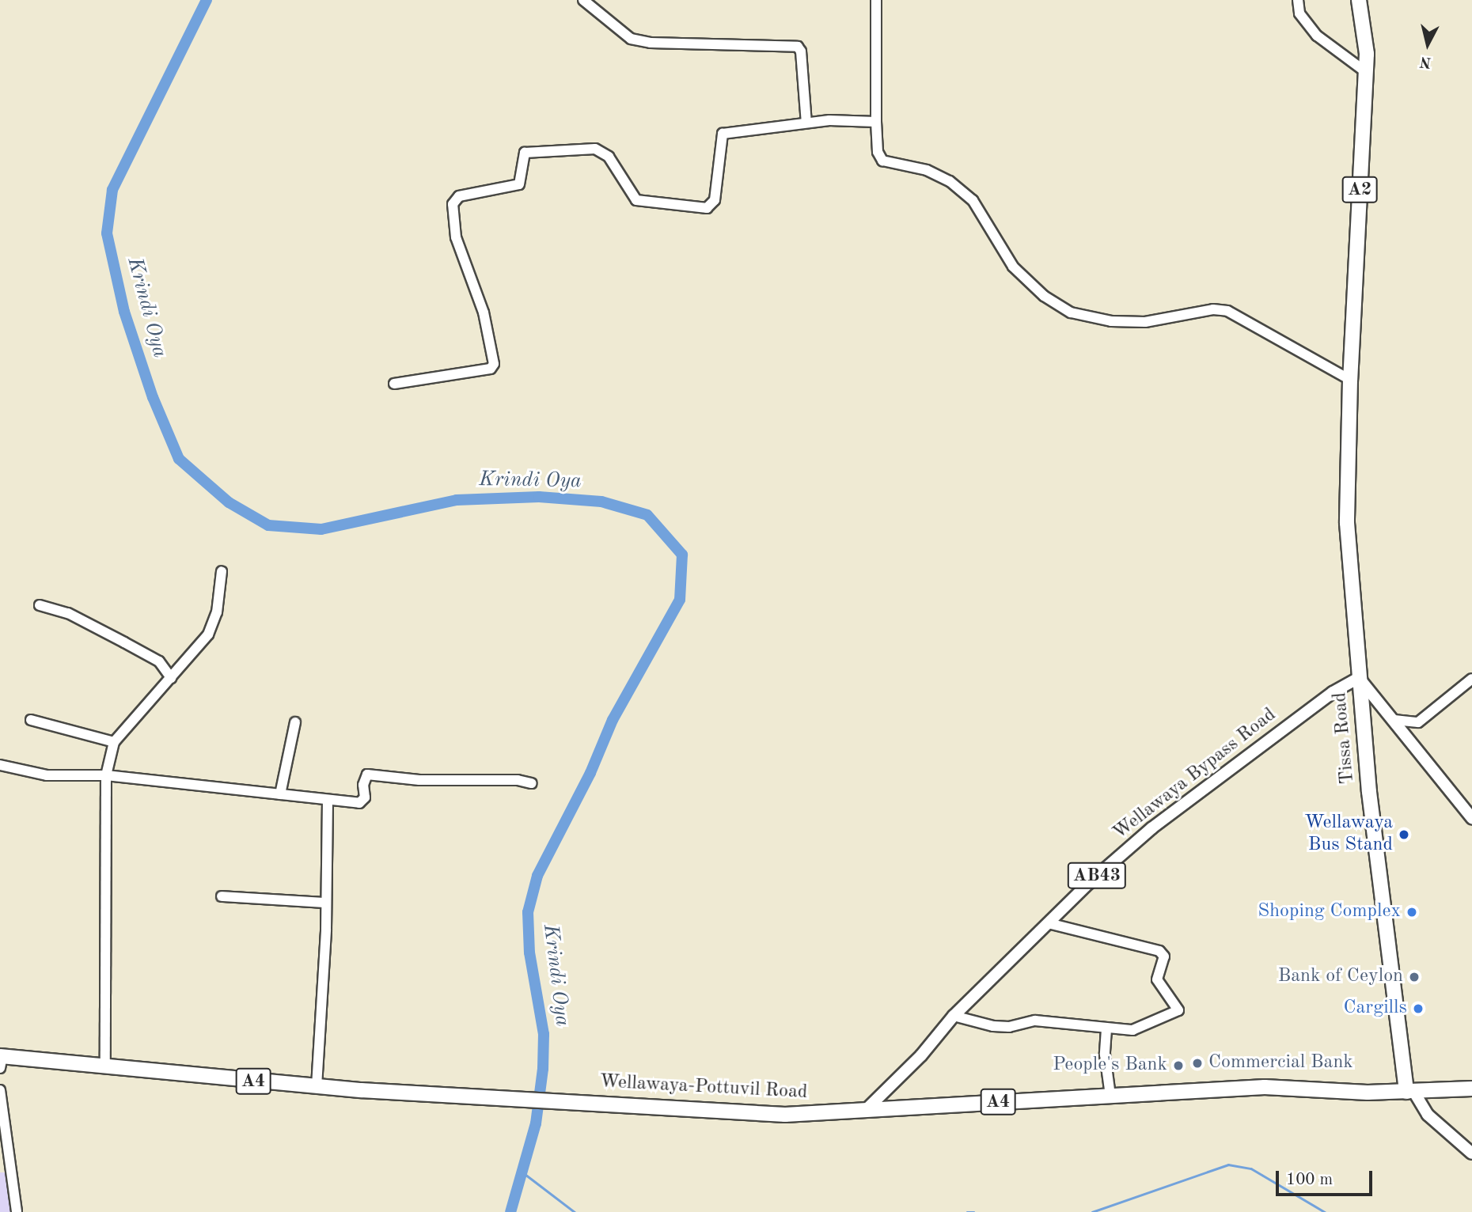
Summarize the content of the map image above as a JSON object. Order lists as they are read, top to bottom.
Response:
{
  "streets": {
    "highway": [
      "A2",
      "Tissa Road",
      "A4",
      "Wellawaya-Pottuvil Road"
    ],
    "main road": ["Wellawaya Bypass Road", "AB43"]
  },
  "crossings": [
    ["A2", "Tissa Road"],
    ["Tissa Road", "Wellawaya Bypass Road"],
    ["Tissa Road", "Wellawaya-Pottuvil Road"],
    ["Wellawaya Bypass Road", "Wellawaya-Pottuvil Road"]
  ],
  "water": ["Krindi Oya"],
  "places": [
    "Wellawaya Bus Stand",
    "Shoping Complex",
    "Bank of Ceylon",
    "Cargills",
    "Commercial Bank",
    "People's Bank"
  ],
  "scale_bar": "100 m",
  "north": "bottom"
}
